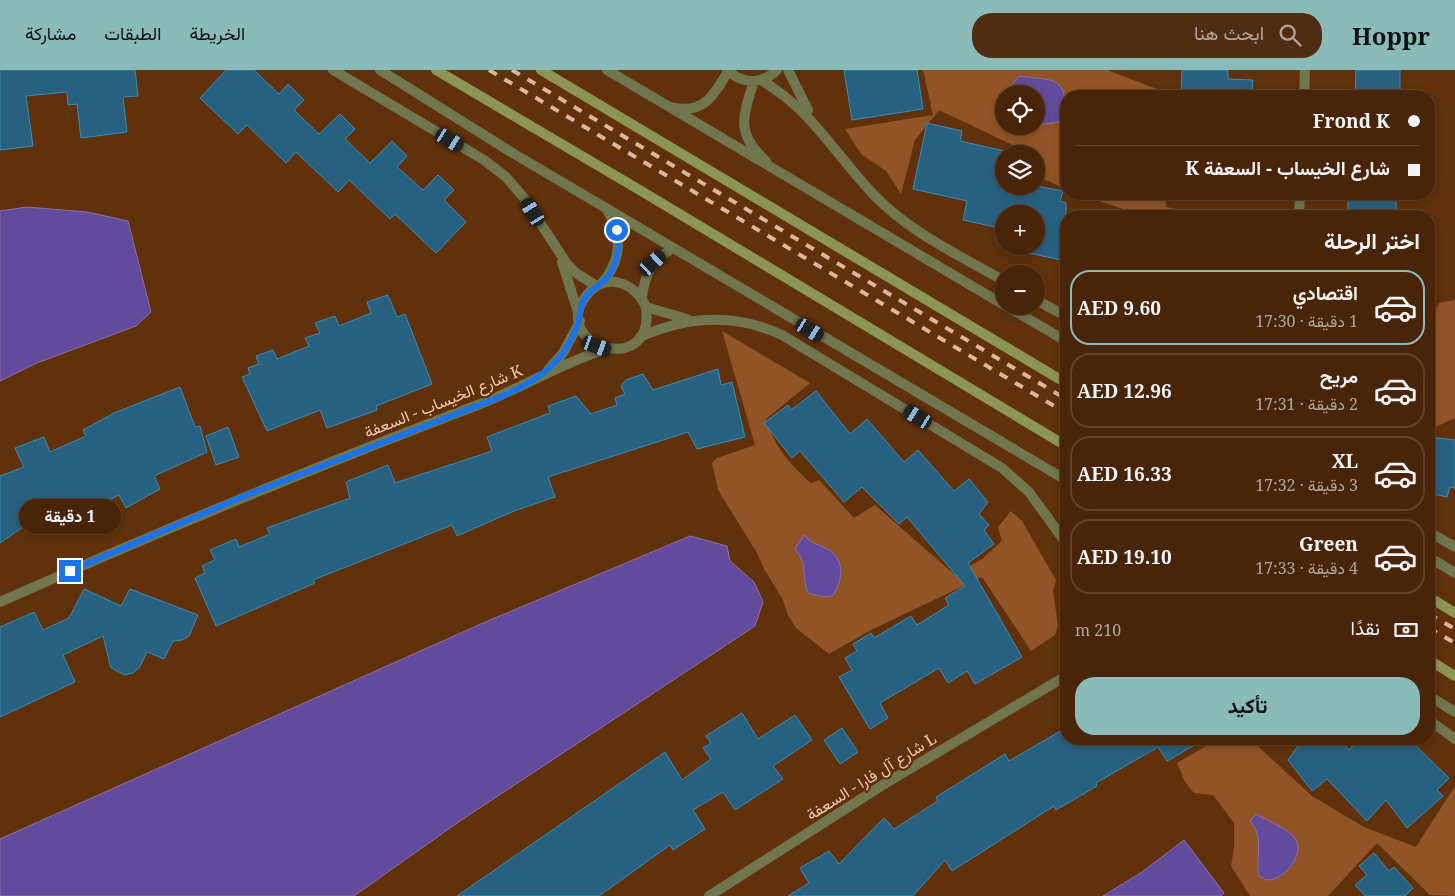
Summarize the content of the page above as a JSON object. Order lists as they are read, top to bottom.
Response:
{
  "streets": {
    "street": ["شارع الخيساب - السعفة K", "شارع آل فارا - السعفة L"]
  },
  "page": {
    "header": "Hoppr",
    "search": "ابحث هنا",
    "nav": ["الخريطة", "الطبقات", "مشاركة"],
    "map_buttons": ["+", "−"],
    "banner": ["Frond K", "شارع الخيساب - السعفة K"],
    "heading": "اختر الرحلة",
    "list": [
      {
        "name": "اقتصادي",
        "note": "1 دقيقة · 17:30",
        "value": "AED 9.60"
      },
      {
        "name": "مريح",
        "note": "2 دقيقة · 17:31",
        "value": "AED 12.96"
      },
      {
        "name": "XL",
        "note": "3 دقيقة · 17:32",
        "value": "AED 16.33"
      },
      {
        "name": "Green",
        "note": "4 دقيقة · 17:33",
        "value": "AED 19.10"
      }
    ],
    "bubble": "1 دقيقة",
    "pay": ["نقدًا", "210 m"],
    "buttons": "تأكيد"
  }
}
